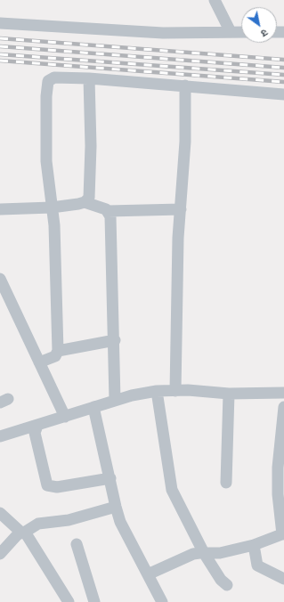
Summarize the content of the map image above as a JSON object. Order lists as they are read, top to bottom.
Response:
{
  "north": "bottom right"
}
